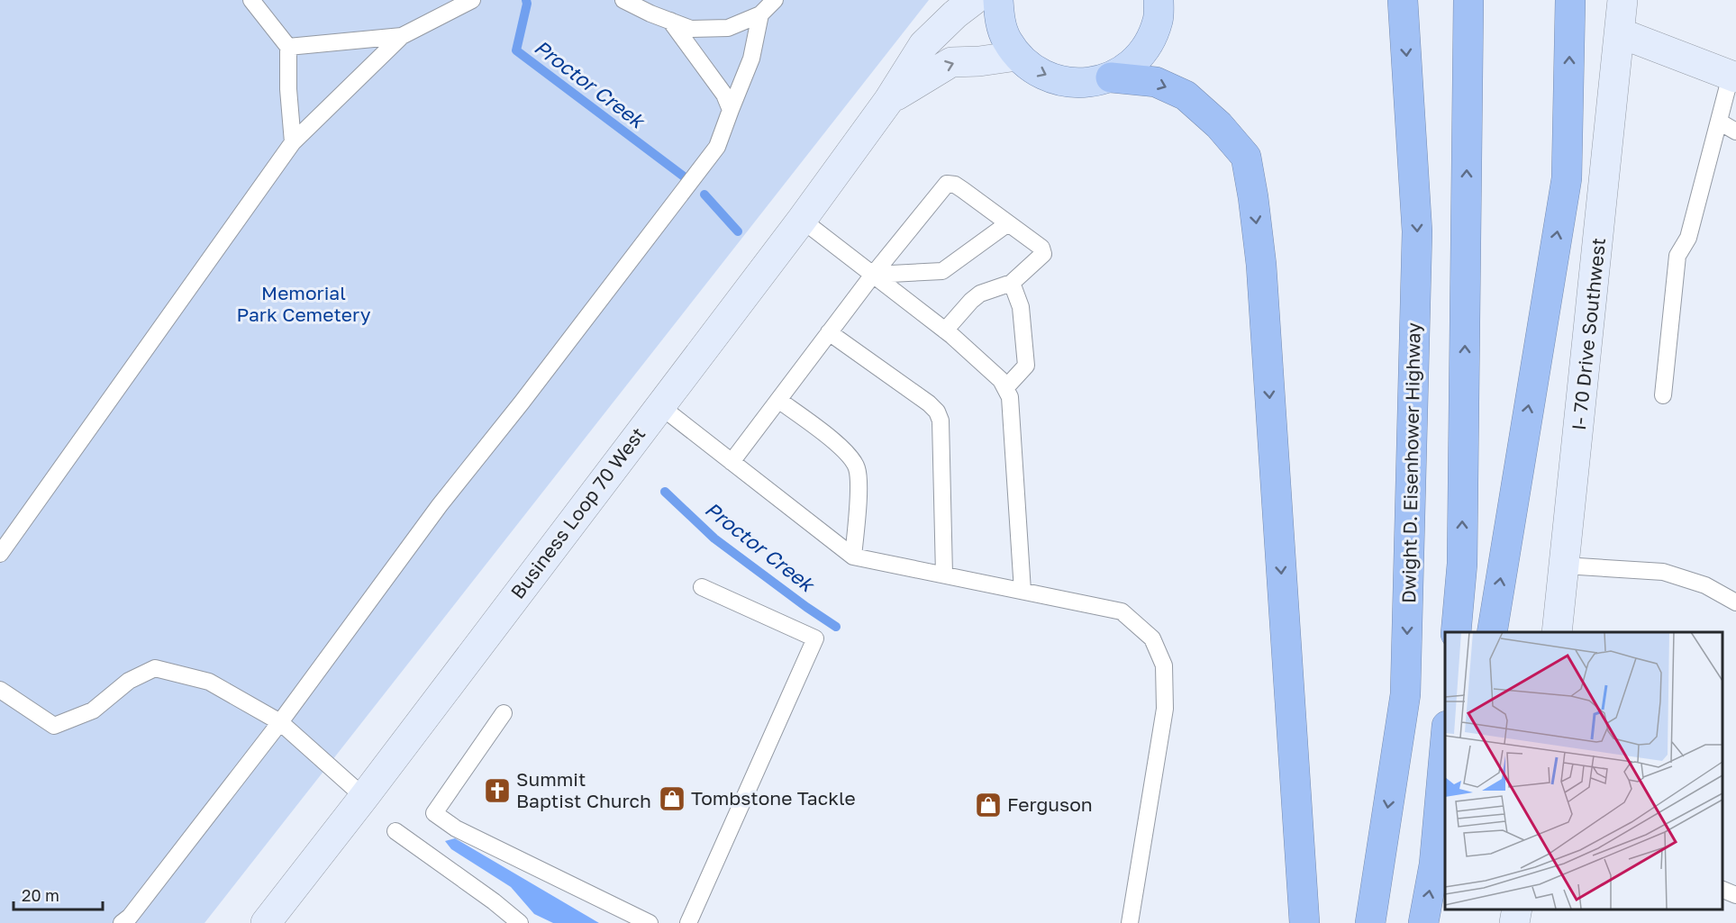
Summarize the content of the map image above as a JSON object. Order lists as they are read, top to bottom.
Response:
{
  "streets": {
    "highway": ["Dwight D. Eisenhower Highway"],
    "main road": ["I- 70 Drive Southwest", "Business Loop 70 West"]
  },
  "water": ["Proctor Creek"],
  "parks": ["Memorial Park Cemetery"],
  "places": {
    "church": ["Summit Baptist Church"],
    "shop": ["Tombstone Tackle", "Ferguson"]
  },
  "scale_bar": "20 m"
}
